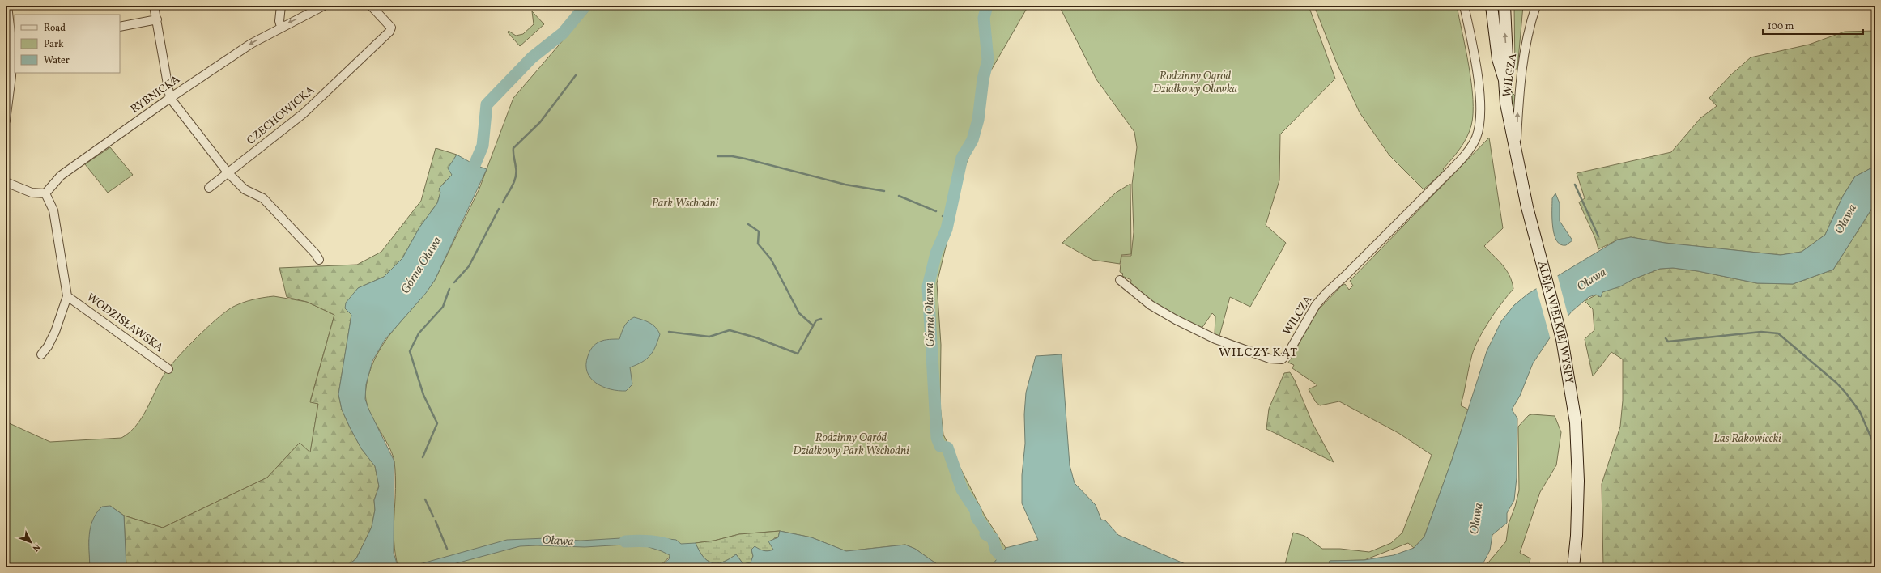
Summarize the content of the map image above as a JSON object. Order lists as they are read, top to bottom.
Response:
{
  "streets": {
    "main road": ["ALEJA WIELKIEJ WYSPY"],
    "street": [
      "WILCZA",
      "RYBNICKA",
      "CZECHOWICKA",
      "WODZISŁAWSKA"
    ]
  },
  "crossings": [
    ["WILCZA", "ALEJA WIELKIEJ WYSPY"]
  ],
  "one_way": ["RYBNICKA"],
  "districts": ["WILCZY KĄT"],
  "water": ["Oława", "Górna Oława"],
  "parks": [
    "Rodzinny Ogród Działkowy Oławka",
    "Park Wschodni",
    "Rodzinny Ogród Działkowy Park Wschodni",
    "Las Rakowiecki"
  ],
  "legend": ["Road", "Park", "Water"],
  "scale_bar": "100 m",
  "north": "bottom right"
}
